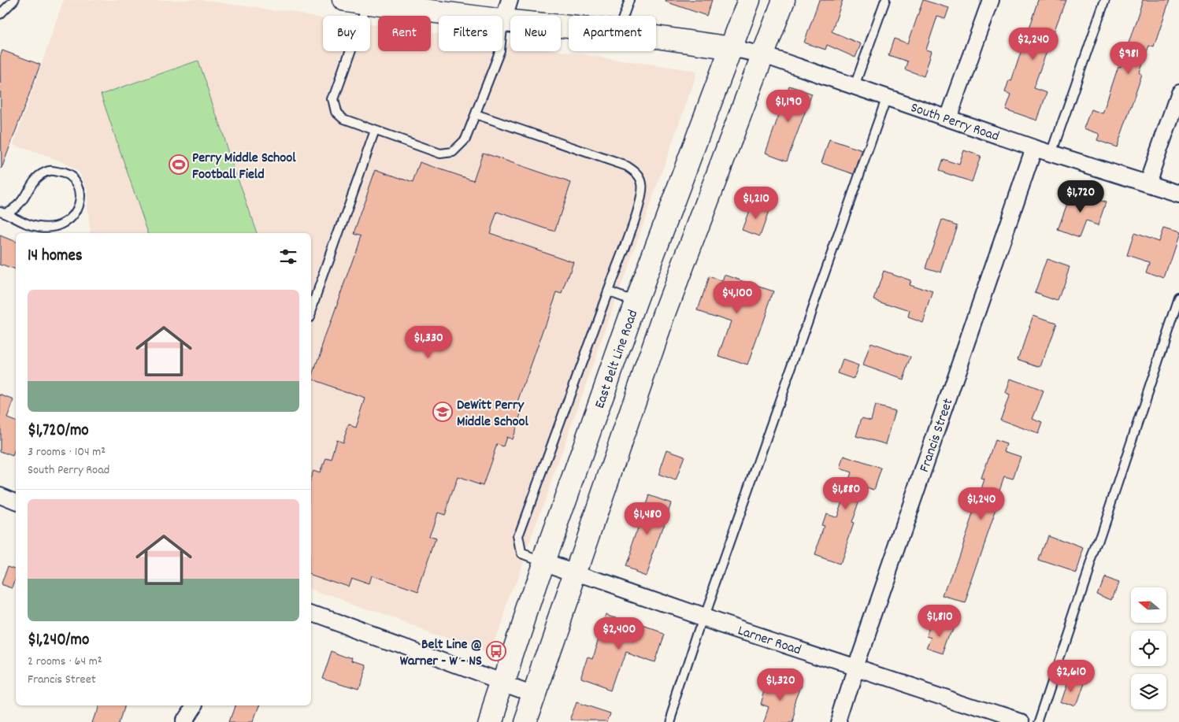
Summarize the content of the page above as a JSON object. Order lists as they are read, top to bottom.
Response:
{
  "streets": {
    "main road": ["East Belt Line Road"],
    "street": ["South Perry Road", "Francis Street", "Larner Road"]
  },
  "crossings": [
    ["South Perry Road", "East Belt Line Road"],
    ["South Perry Road", "Francis Street"],
    ["East Belt Line Road", "Larner Road"],
    ["Francis Street", "Larner Road"]
  ],
  "places": {
    "sports": ["Perry Middle School Football Field"],
    "school or university": ["DeWitt Perry Middle School"],
    "bus stop": ["Belt Line @ Warner - W - NS"]
  },
  "north": "left",
  "page": {
    "chip": [
      "Buy",
      "Rent",
      "Filters",
      "New",
      "Apartment"
    ],
    "price": [
      "$2,240",
      "$981",
      "$1,190",
      "$1,720",
      "$1,210",
      "$4,100",
      "$1,330",
      "$1,880",
      "$1,240",
      "$1,480",
      "$1,810",
      "$2,400",
      "$2,610",
      "$1,320"
    ],
    "heading": "14 homes",
    "list": [
      {
        "name": "$1,720/mo",
        "note": "3 rooms · 104 m² · South Perry Road"
      },
      {
        "name": "$1,240/mo",
        "note": "2 rooms · 64 m² · Francis Street"
      }
    ]
  }
}
